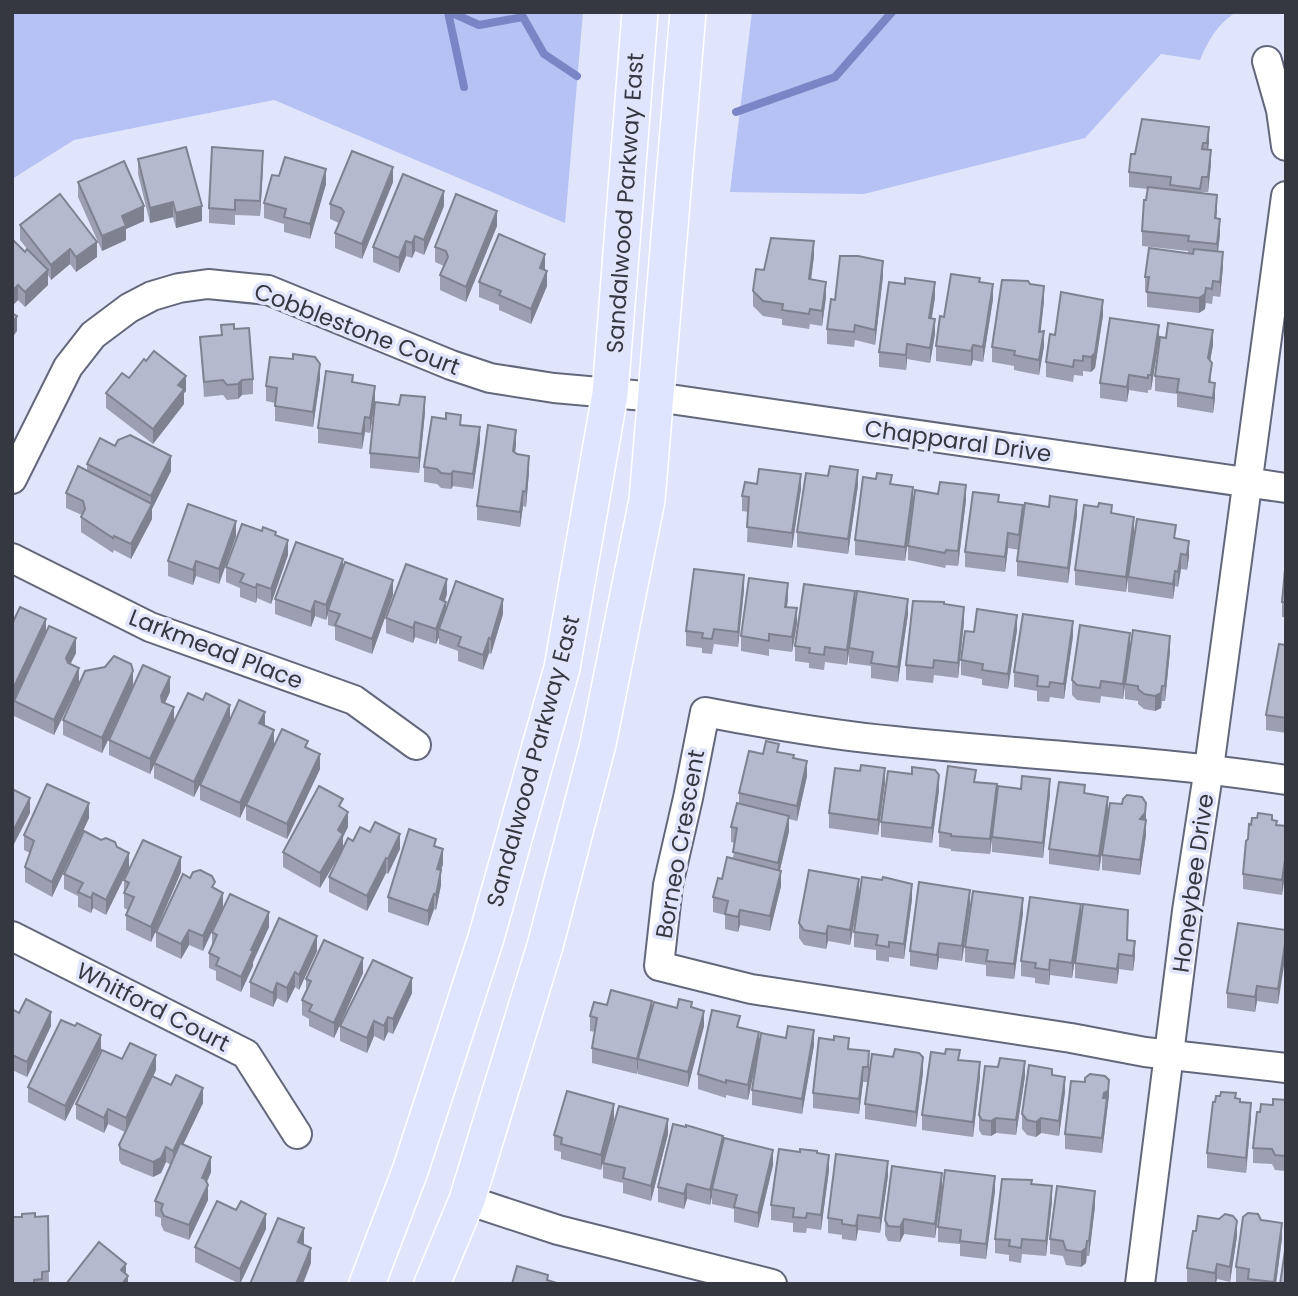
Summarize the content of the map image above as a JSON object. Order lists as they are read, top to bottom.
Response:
{
  "streets": {
    "main road": ["Sandalwood Parkway East"],
    "street": [
      "Cobblestone Court",
      "Chapparal Drive",
      "Larkmead Place",
      "Borneo Crescent",
      "Honeybee Drive",
      "Whitford Court"
    ]
  },
  "crossings": [
    ["Sandalwood Parkway East", "Cobblestone Court"],
    ["Sandalwood Parkway East", "Chapparal Drive"],
    ["Cobblestone Court", "Chapparal Drive"],
    ["Chapparal Drive", "Honeybee Drive"],
    ["Borneo Crescent", "Honeybee Drive"]
  ]
}
